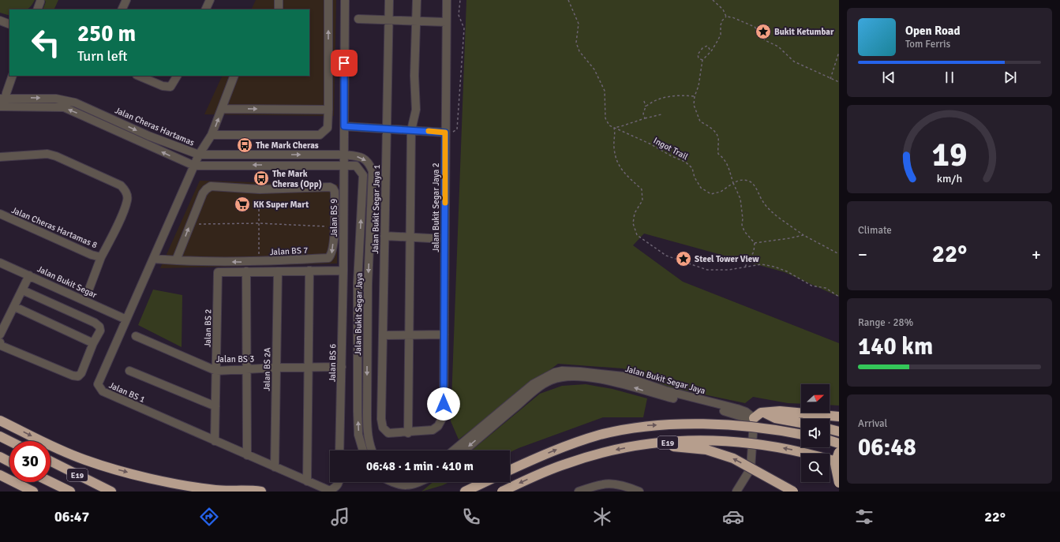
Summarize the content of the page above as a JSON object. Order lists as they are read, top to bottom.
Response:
{
  "streets": {
    "highway": ["E19"],
    "street": [
      "Jalan Cheras Hartamas",
      "Jalan Bukit Segar Jaya 2",
      "Jalan Bukit Segar Jaya 1",
      "Jalan BS 9",
      "Jalan Cheras Hartamas 8",
      "Jalan BS 7",
      "Jalan Bukit Segar",
      "Jalan Bukit Segar Jaya",
      "Jalan BS 2",
      "Jalan BS 3",
      "Jalan BS 6",
      "Jalan BS 2A",
      "Jalan BS 1"
    ],
    "path": ["Ingot Trail"]
  },
  "crossings": [
    ["Jalan Cheras Hartamas", "Jalan BS 9"],
    ["Jalan Cheras Hartamas", "Jalan Bukit Segar Jaya"],
    ["Jalan Cheras Hartamas", "Jalan BS 1"],
    ["Jalan Bukit Segar Jaya 2", "Jalan Bukit Segar Jaya 1"],
    ["Jalan BS 9", "Jalan Bukit Segar Jaya"],
    ["Jalan BS 9", "Jalan BS 6"],
    ["Jalan BS 7", "Jalan BS 1"],
    ["Jalan Bukit Segar", "Jalan BS 1"],
    ["Jalan BS 2", "Jalan BS 3"],
    ["Jalan BS 2", "Jalan BS 1"],
    ["Jalan BS 3", "Jalan BS 6"],
    ["Jalan BS 3", "Jalan BS 2A"],
    ["Jalan BS 2A", "Jalan BS 1"]
  ],
  "places": {
    "place": ["Bukit Ketumbar", "Steel Tower View"],
    "bus stop": ["The Mark Cheras", "The Mark Cheras (Opp)"],
    "supermarket": ["KK Super Mart"]
  },
  "north": "right",
  "page": {
    "turn": ["250 m", "Turn left"],
    "song": ["Open Road", "Tom Ferris"],
    "tile": [
      "Climate",
      ["Range · 28%", "140 km"],
      ["Arrival", "06:48"]
    ],
    "heat": ["−", "22°", "+"],
    "limit": "30",
    "trip": "06:48 · 1 min · 410 m",
    "tabs": ["06:47", "22°"],
    "gauge": ["19", "km/h"]
  }
}
